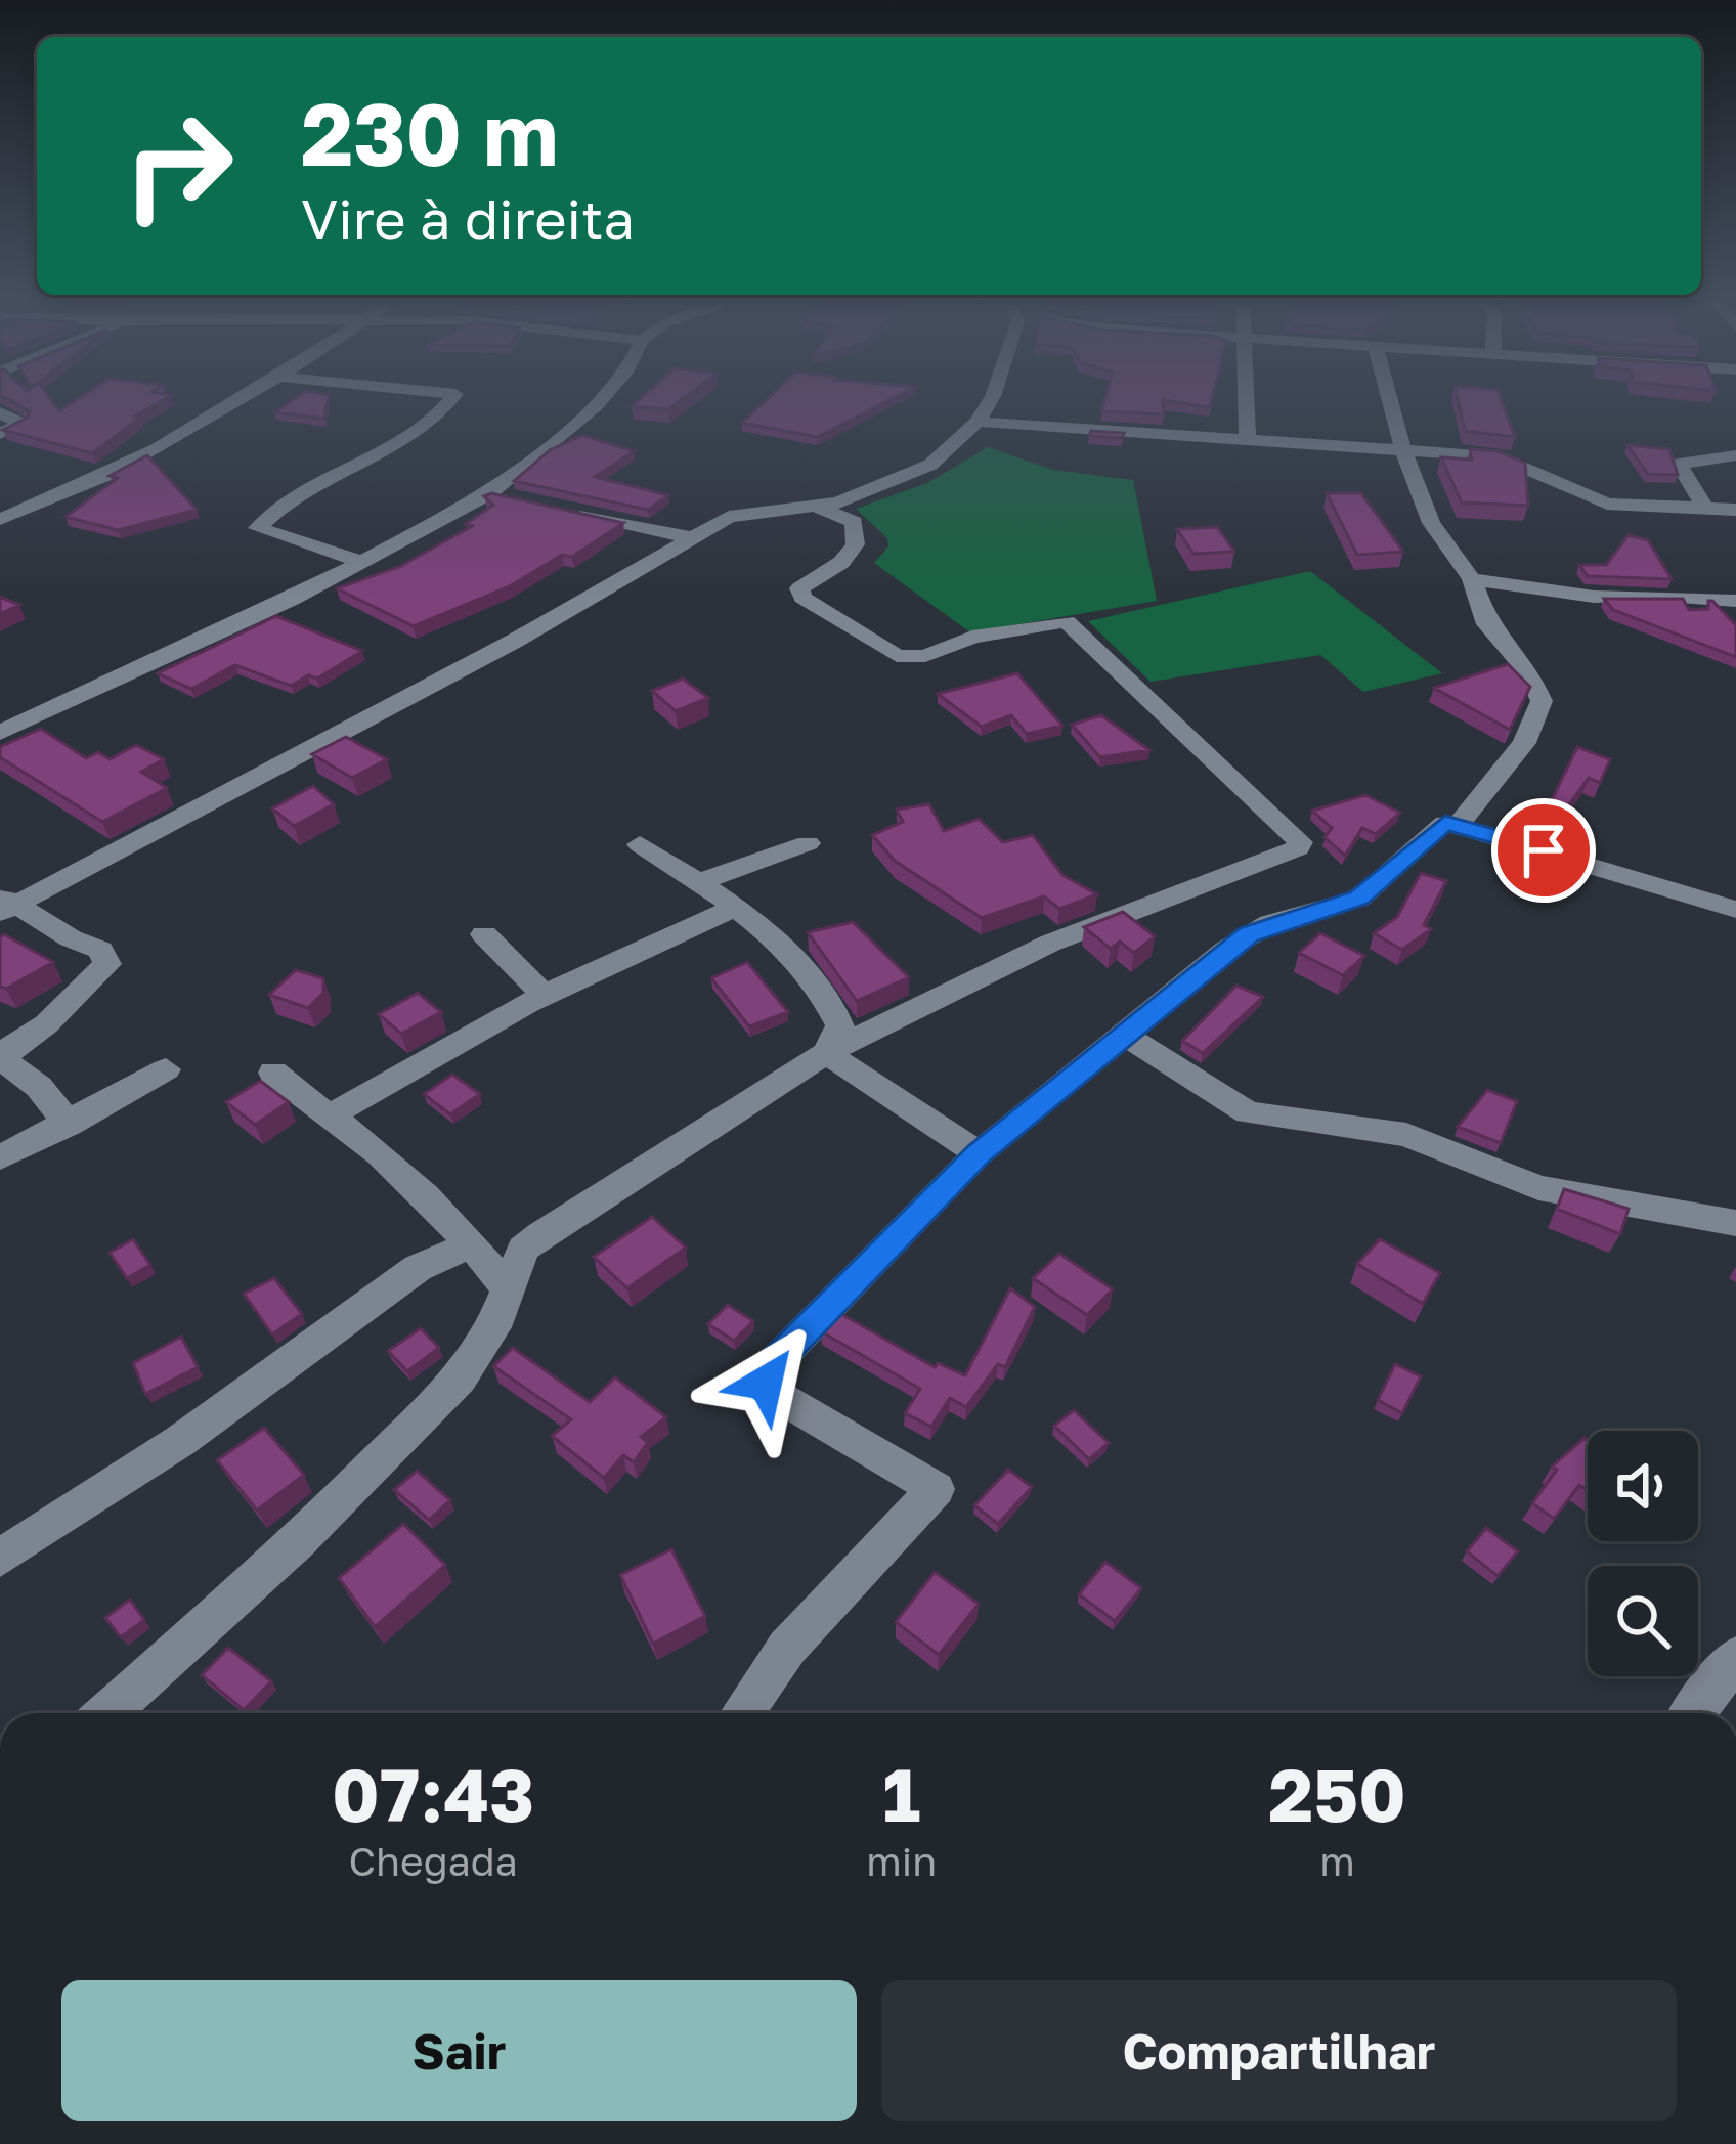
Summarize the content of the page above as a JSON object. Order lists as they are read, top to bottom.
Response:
{
  "page": {
    "turn": ["230 m", "Vire à direita"],
    "eta": [
      "07:43",
      "Chegada",
      "1",
      "min",
      "250",
      "m"
    ],
    "buttons": ["Sair", "Compartilhar"]
  }
}
